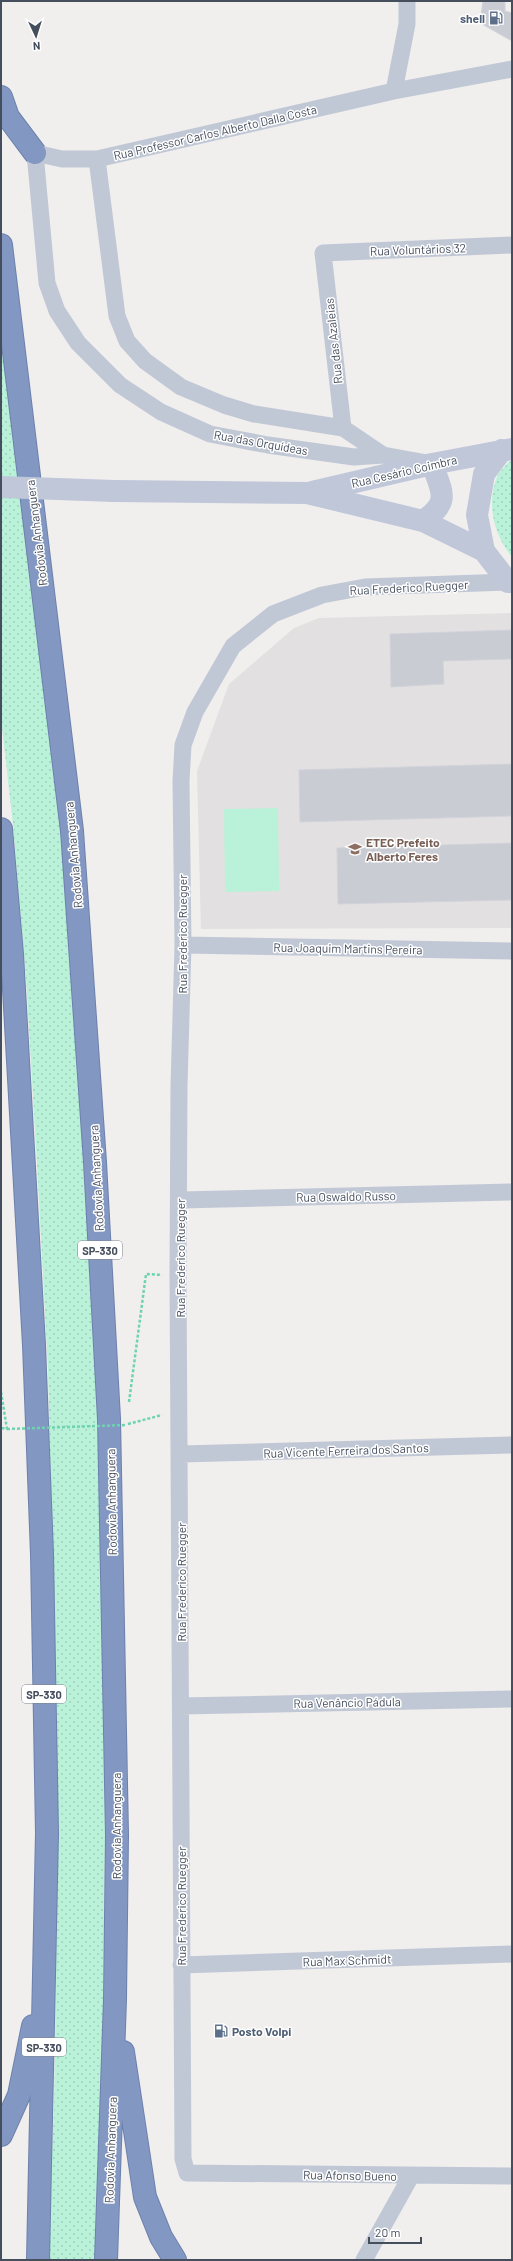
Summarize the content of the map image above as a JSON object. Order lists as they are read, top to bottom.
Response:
{
  "streets": {
    "highway": ["Rodovia Anhanguera", "SP-330"],
    "street": [
      "Rua Professor Carlos Alberto Dalla Costa",
      "Rua Voluntários 32",
      "Rua das Azaleias",
      "Rua das Orquídeas",
      "Rua Cesário Coimbra",
      "Rua Frederico Ruegger",
      "Rua Joaquim Martins Pereira",
      "Rua Oswaldo Russo",
      "Rua Vicente Ferreira dos Santos",
      "Rua Venâncio Pádula",
      "Rua Max Schmidt",
      "Rua Afonso Bueno"
    ]
  },
  "crossings": [
    ["Rua Professor Carlos Alberto Dalla Costa", "Rua das Orquídeas"],
    ["Rua Voluntários 32", "Rua das Azaleias"],
    ["Rua das Azaleias", "Rua das Orquídeas"],
    ["Rua das Orquídeas", "Rua Cesário Coimbra"],
    ["Rua Frederico Ruegger", "Rua Joaquim Martins Pereira"],
    ["Rua Frederico Ruegger", "Rua Oswaldo Russo"],
    ["Rua Frederico Ruegger", "Rua Vicente Ferreira dos Santos"],
    ["Rua Frederico Ruegger", "Rua Venâncio Pádula"],
    ["Rua Frederico Ruegger", "Rua Max Schmidt"],
    ["Rua Frederico Ruegger", "Rua Afonso Bueno"]
  ],
  "places": {
    "fuel station": ["shell", "Posto Volpi"],
    "school or university": ["ETEC Prefeito Alberto Feres"]
  },
  "scale_bar": "20 m",
  "north": "bottom"
}
